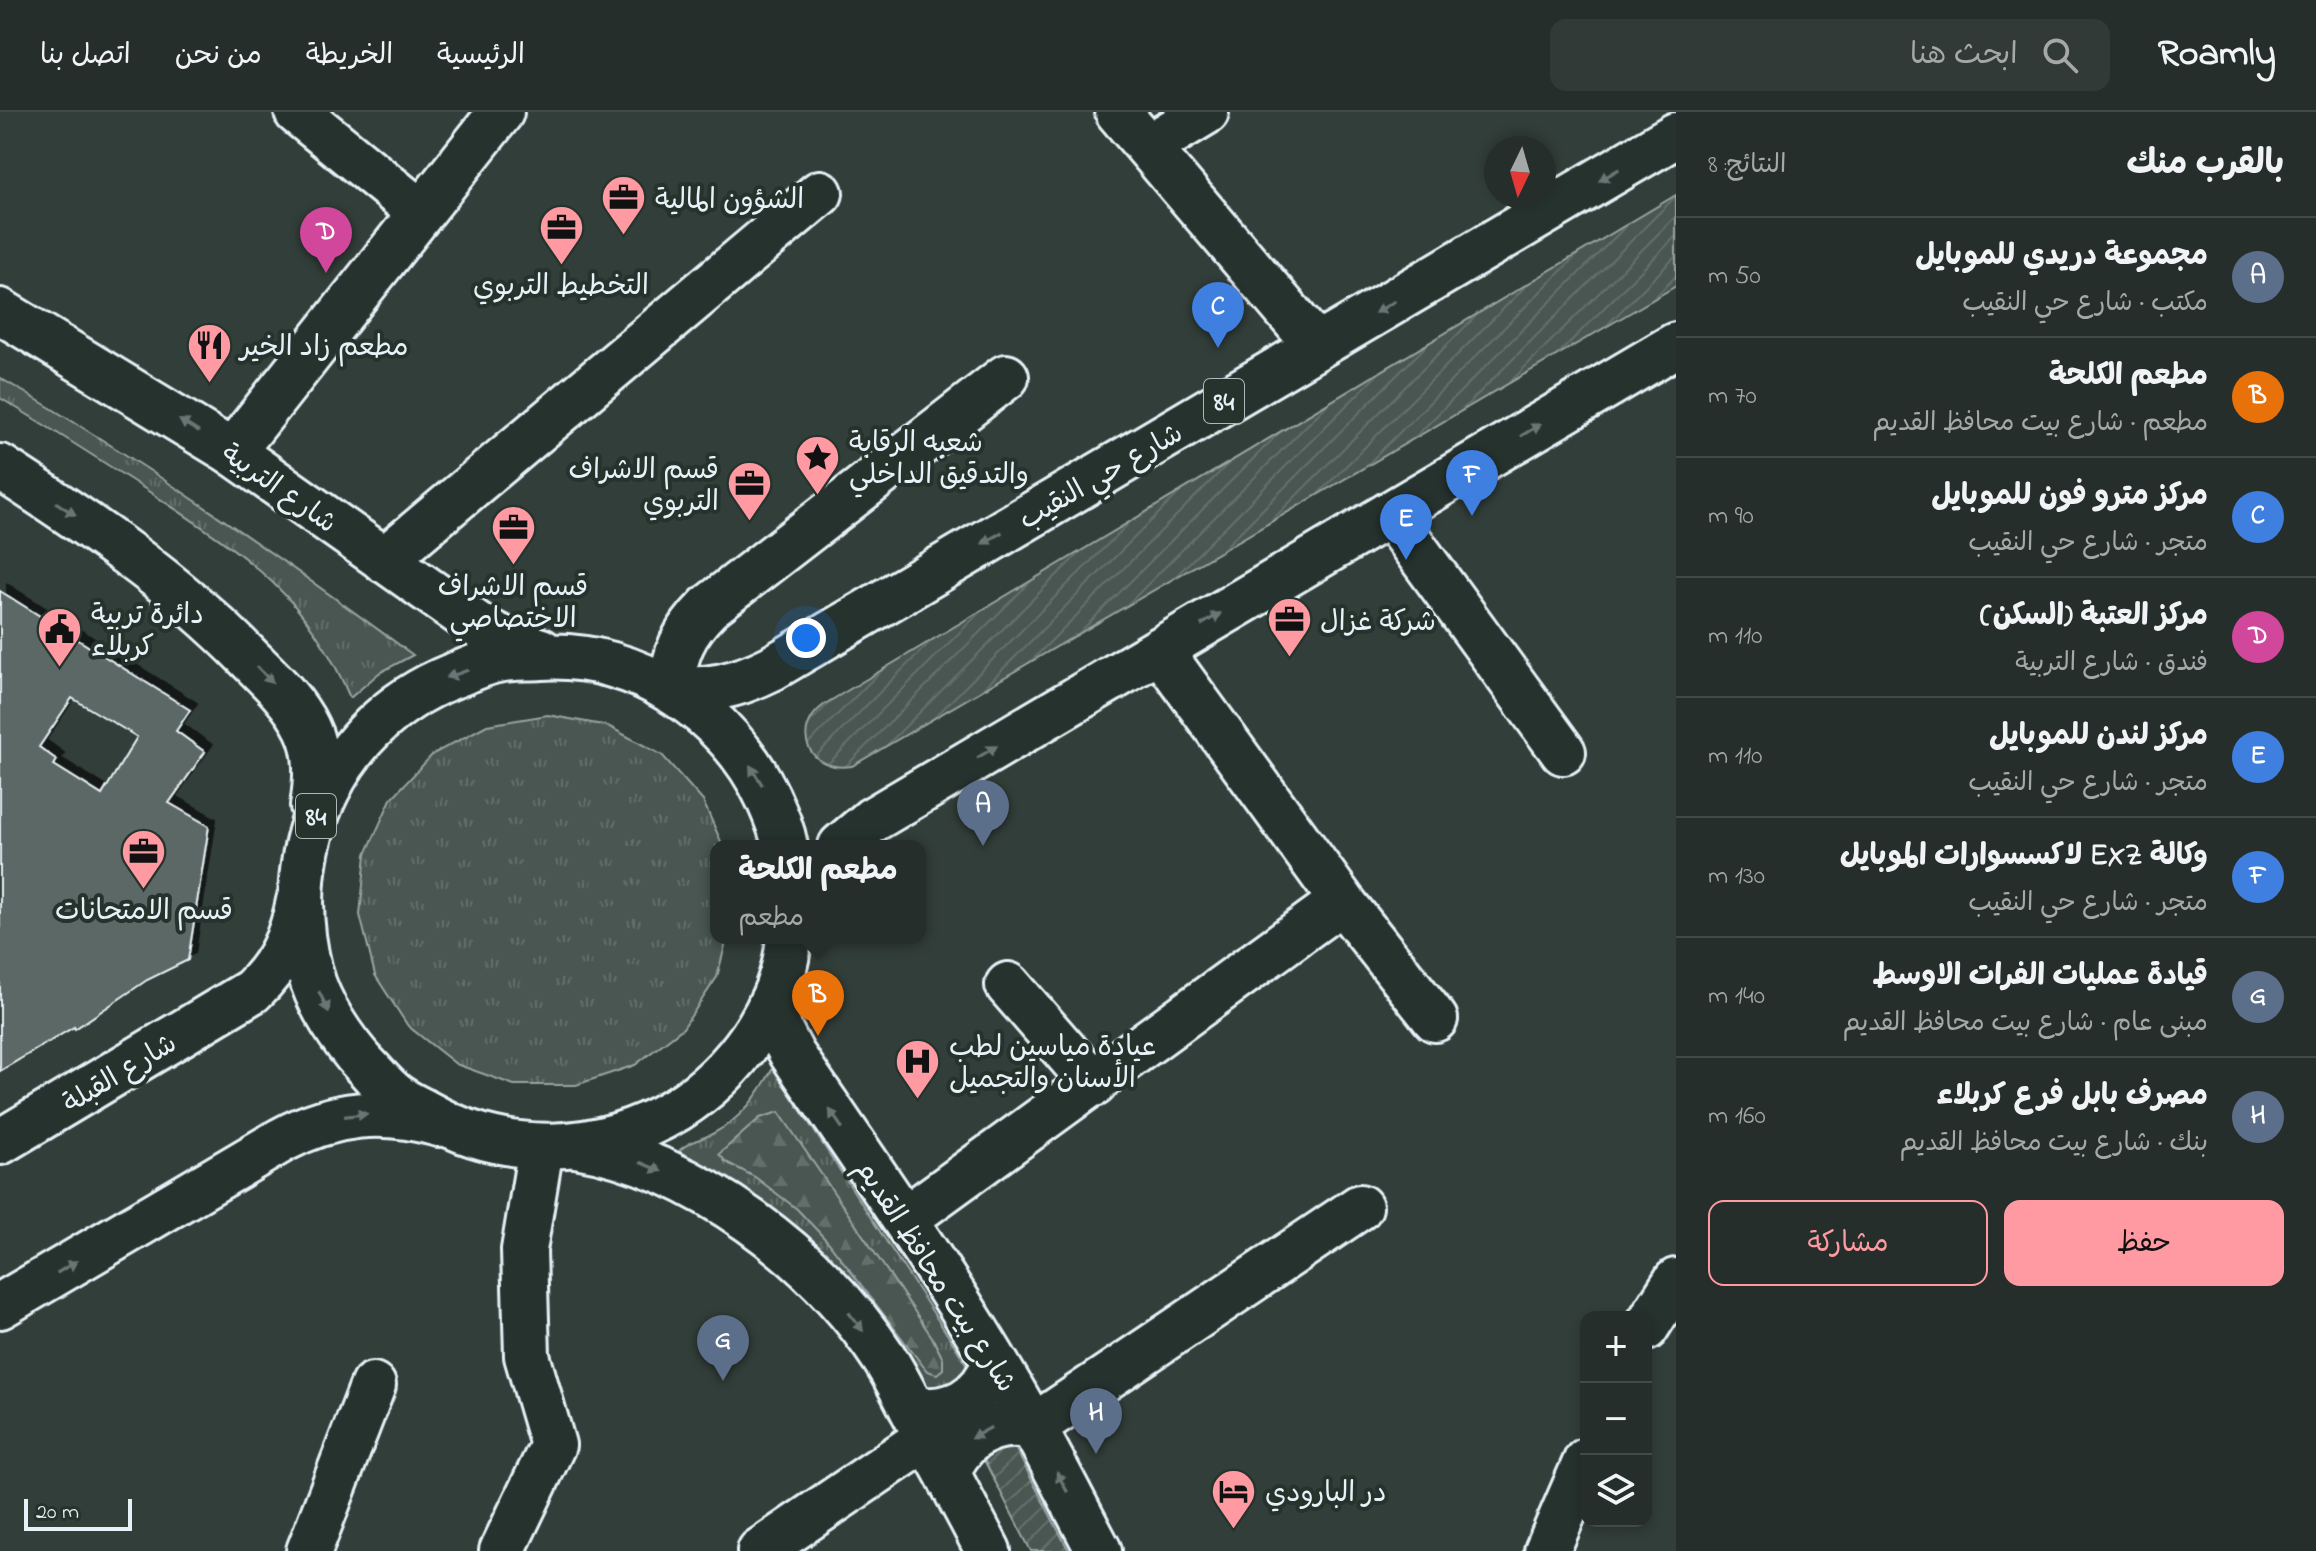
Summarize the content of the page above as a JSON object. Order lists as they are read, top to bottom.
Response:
{
  "streets": {
    "main road": [
      "84",
      "شارع حي النقيب",
      "شارع التربية",
      "شارع القبلة",
      "شارع بيت محافظ القديم"
    ]
  },
  "crossings": [
    ["84", "شارع حي النقيب"],
    ["84", "شارع التربية"],
    ["84", "شارع القبلة"],
    ["84", "شارع بيت محافظ القديم"]
  ],
  "places": {
    "office": [
      "الشؤون المالية",
      "التخطيط التربوي",
      "قسم الاشراف التربوي",
      "قسم الاشراف الاختصاصي",
      "شركة غزال",
      "قسم الامتحانات"
    ],
    "restaurant": ["مطعم زاد الخير"],
    "place": ["شعبه الرقابة والتدقيق الداخلي"],
    "public building": ["دائرة تربية كربلاء"],
    "hospital": ["عيادة مياسين لطب الأسنان والتجميل"],
    "hotel": ["در البارودي"]
  },
  "scale_bar": "20 m",
  "north": "bottom",
  "page": {
    "header": "Roamly",
    "search": "ابحث هنا",
    "nav": [
      "الرئيسية",
      "الخريطة",
      "من نحن",
      "اتصل بنا"
    ],
    "heading": ["بالقرب منك", "النتائج: 8"],
    "pins": [
      "D",
      "C",
      "F",
      "E",
      "A",
      "B",
      "G",
      "H"
    ],
    "list": [
      {
        "mark": "A",
        "name": "مجموعة دريدي للموبايل",
        "note": "مكتب · شارع حي النقيب",
        "value": "50 m"
      },
      {
        "mark": "B",
        "name": "مطعم الكلحة",
        "note": "مطعم · شارع بيت محافظ القديم",
        "value": "70 m"
      },
      {
        "mark": "C",
        "name": "مركز مترو فون للموبايل",
        "note": "متجر · شارع حي النقيب",
        "value": "90 m"
      },
      {
        "mark": "D",
        "name": "مركز العتبة (السكن)",
        "note": "فندق · شارع التربية",
        "value": "110 m"
      },
      {
        "mark": "E",
        "name": "مركز لندن للموبايل",
        "note": "متجر · شارع حي النقيب",
        "value": "110 m"
      },
      {
        "mark": "F",
        "name": "وكالة EXZ لاكسسوارات الموبايل",
        "note": "متجر · شارع حي النقيب",
        "value": "130 m"
      },
      {
        "mark": "G",
        "name": "قيادة عمليات الفرات الاوسط",
        "note": "مبنى عام · شارع بيت محافظ القديم",
        "value": "140 m"
      },
      {
        "mark": "H",
        "name": "مصرف بابل فرع كربلاء",
        "note": "بنك · شارع بيت محافظ القديم",
        "value": "160 m"
      }
    ],
    "popup": ["مطعم الكلحة", "مطعم"],
    "buttons": ["حفظ", "مشاركة"],
    "map_buttons": ["+", "−"],
    "scale": "20 m"
  }
}
